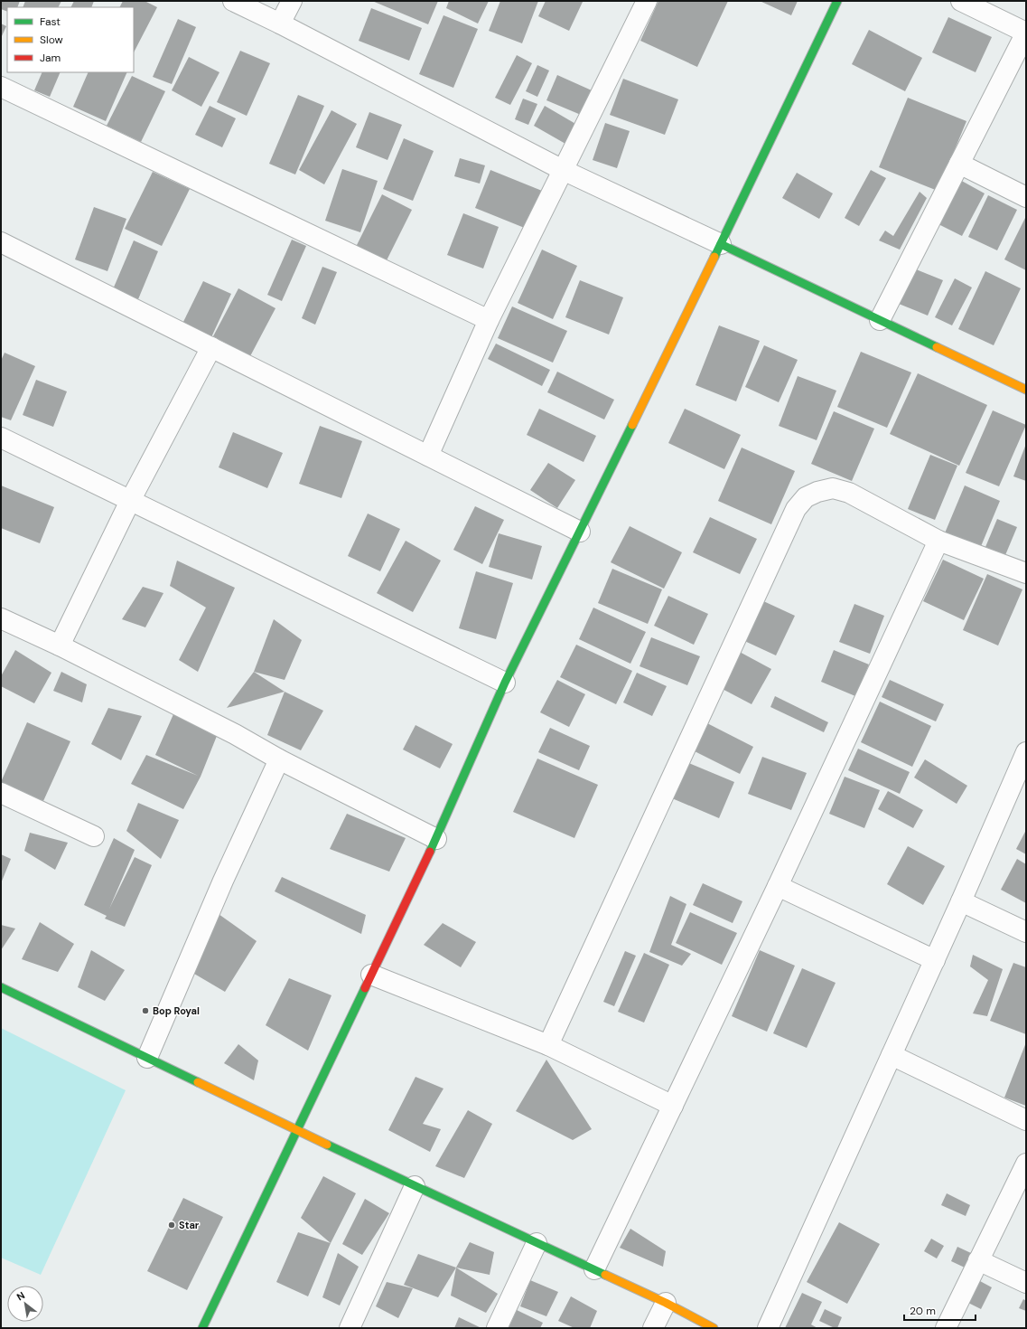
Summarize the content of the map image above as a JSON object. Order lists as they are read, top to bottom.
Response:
{
  "places": ["Bop Royal", "Star"],
  "legend": ["Fast", "Slow", "Jam"],
  "scale_bar": "20 m",
  "north": "top left"
}
